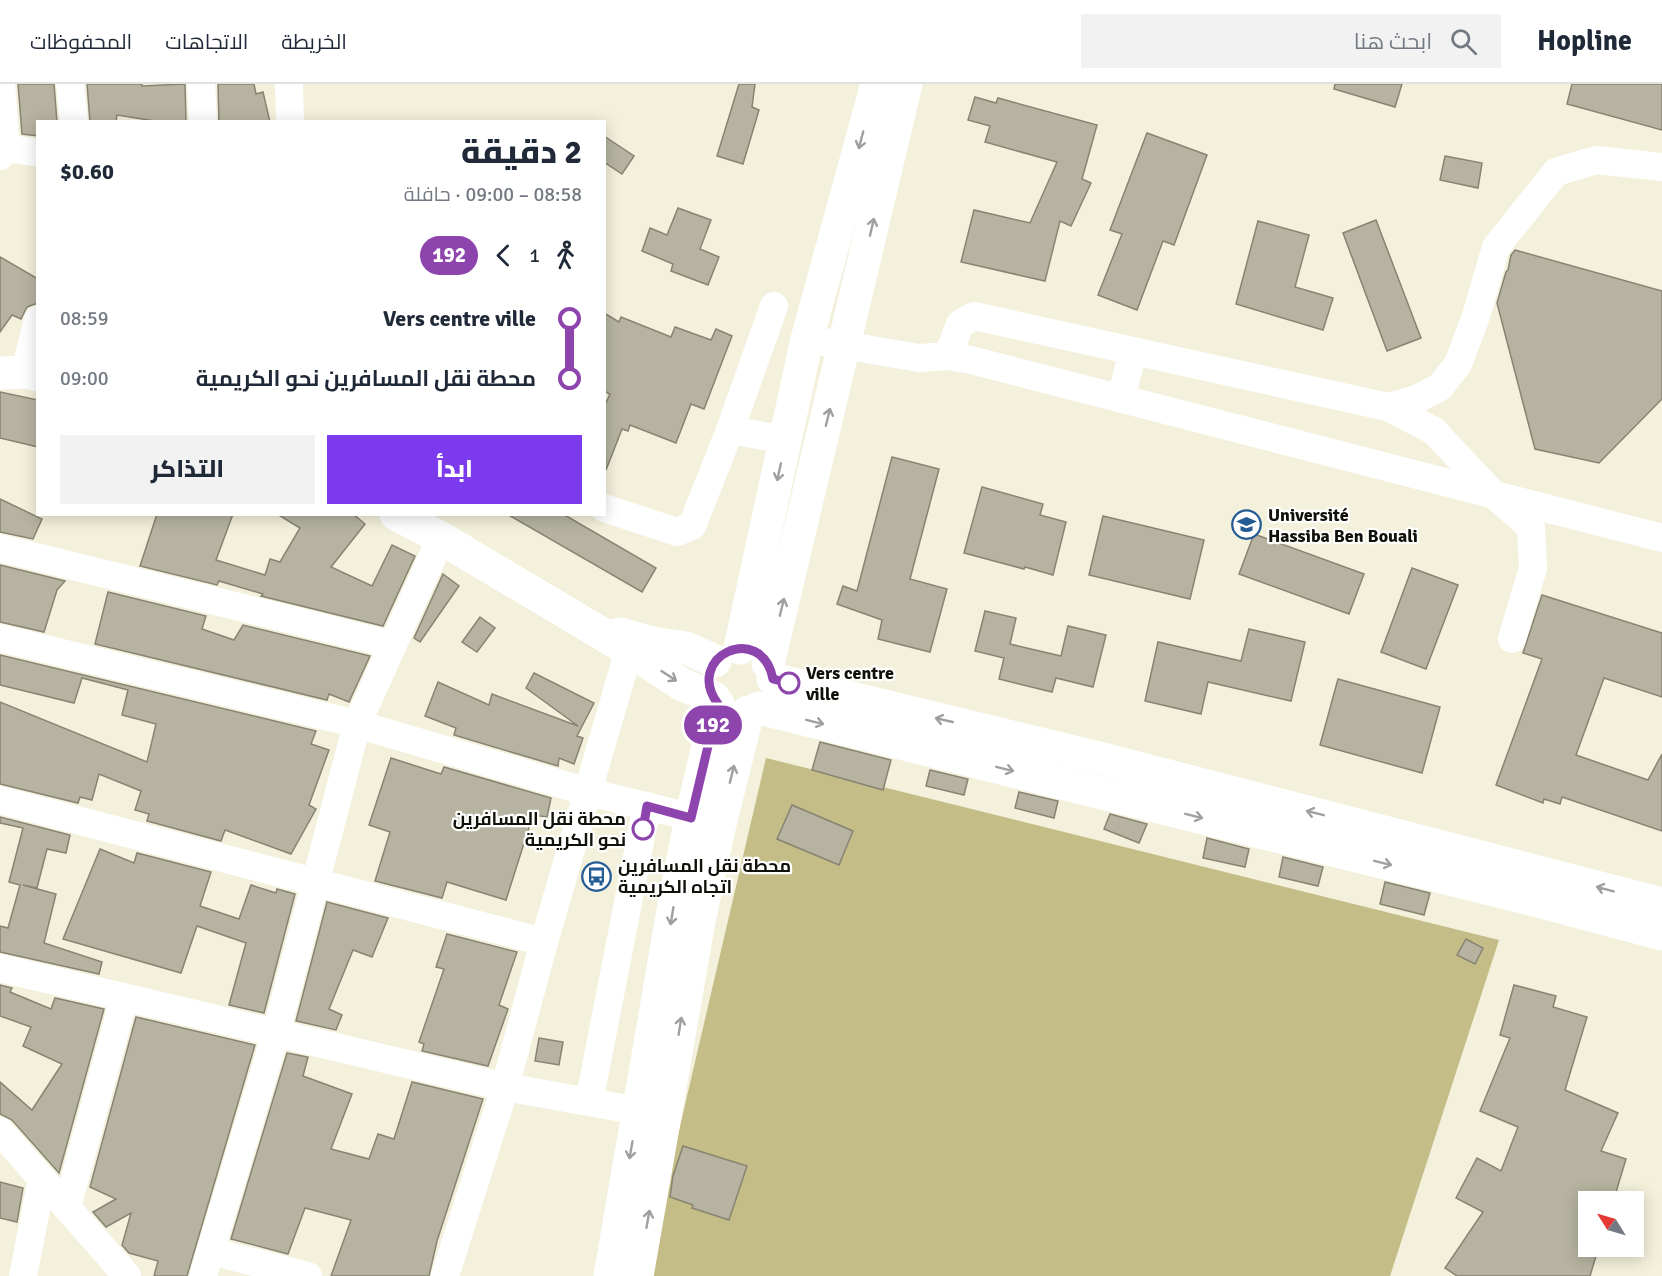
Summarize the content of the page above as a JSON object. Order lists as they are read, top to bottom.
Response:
{
  "places": {
    "school or university": ["Université Hassiba Ben Bouali"],
    "other": ["Vers centre ville", "محطة نقل المسافرين نحو الكريمية"],
    "bus stop": ["محطة نقل المسافرين اتجاه الكريمية"]
  },
  "lines": ["bus line 192"],
  "north": "top left",
  "page": {
    "header": "Hopline",
    "search": "ابحث هنا",
    "nav": ["الخريطة", "الاتجاهات", "المحفوظات"],
    "on_map": "192",
    "heading": ["2 دقيقة", "08:58 – 09:00 · حافلة", "$0.60"],
    "legs": ["1", "192"],
    "list": [
      {
        "name": "Vers centre ville",
        "value": "08:59"
      },
      {
        "name": "محطة نقل المسافرين نحو الكريمية",
        "value": "09:00"
      }
    ],
    "buttons": ["ابدأ", "التذاكر"]
  }
}
